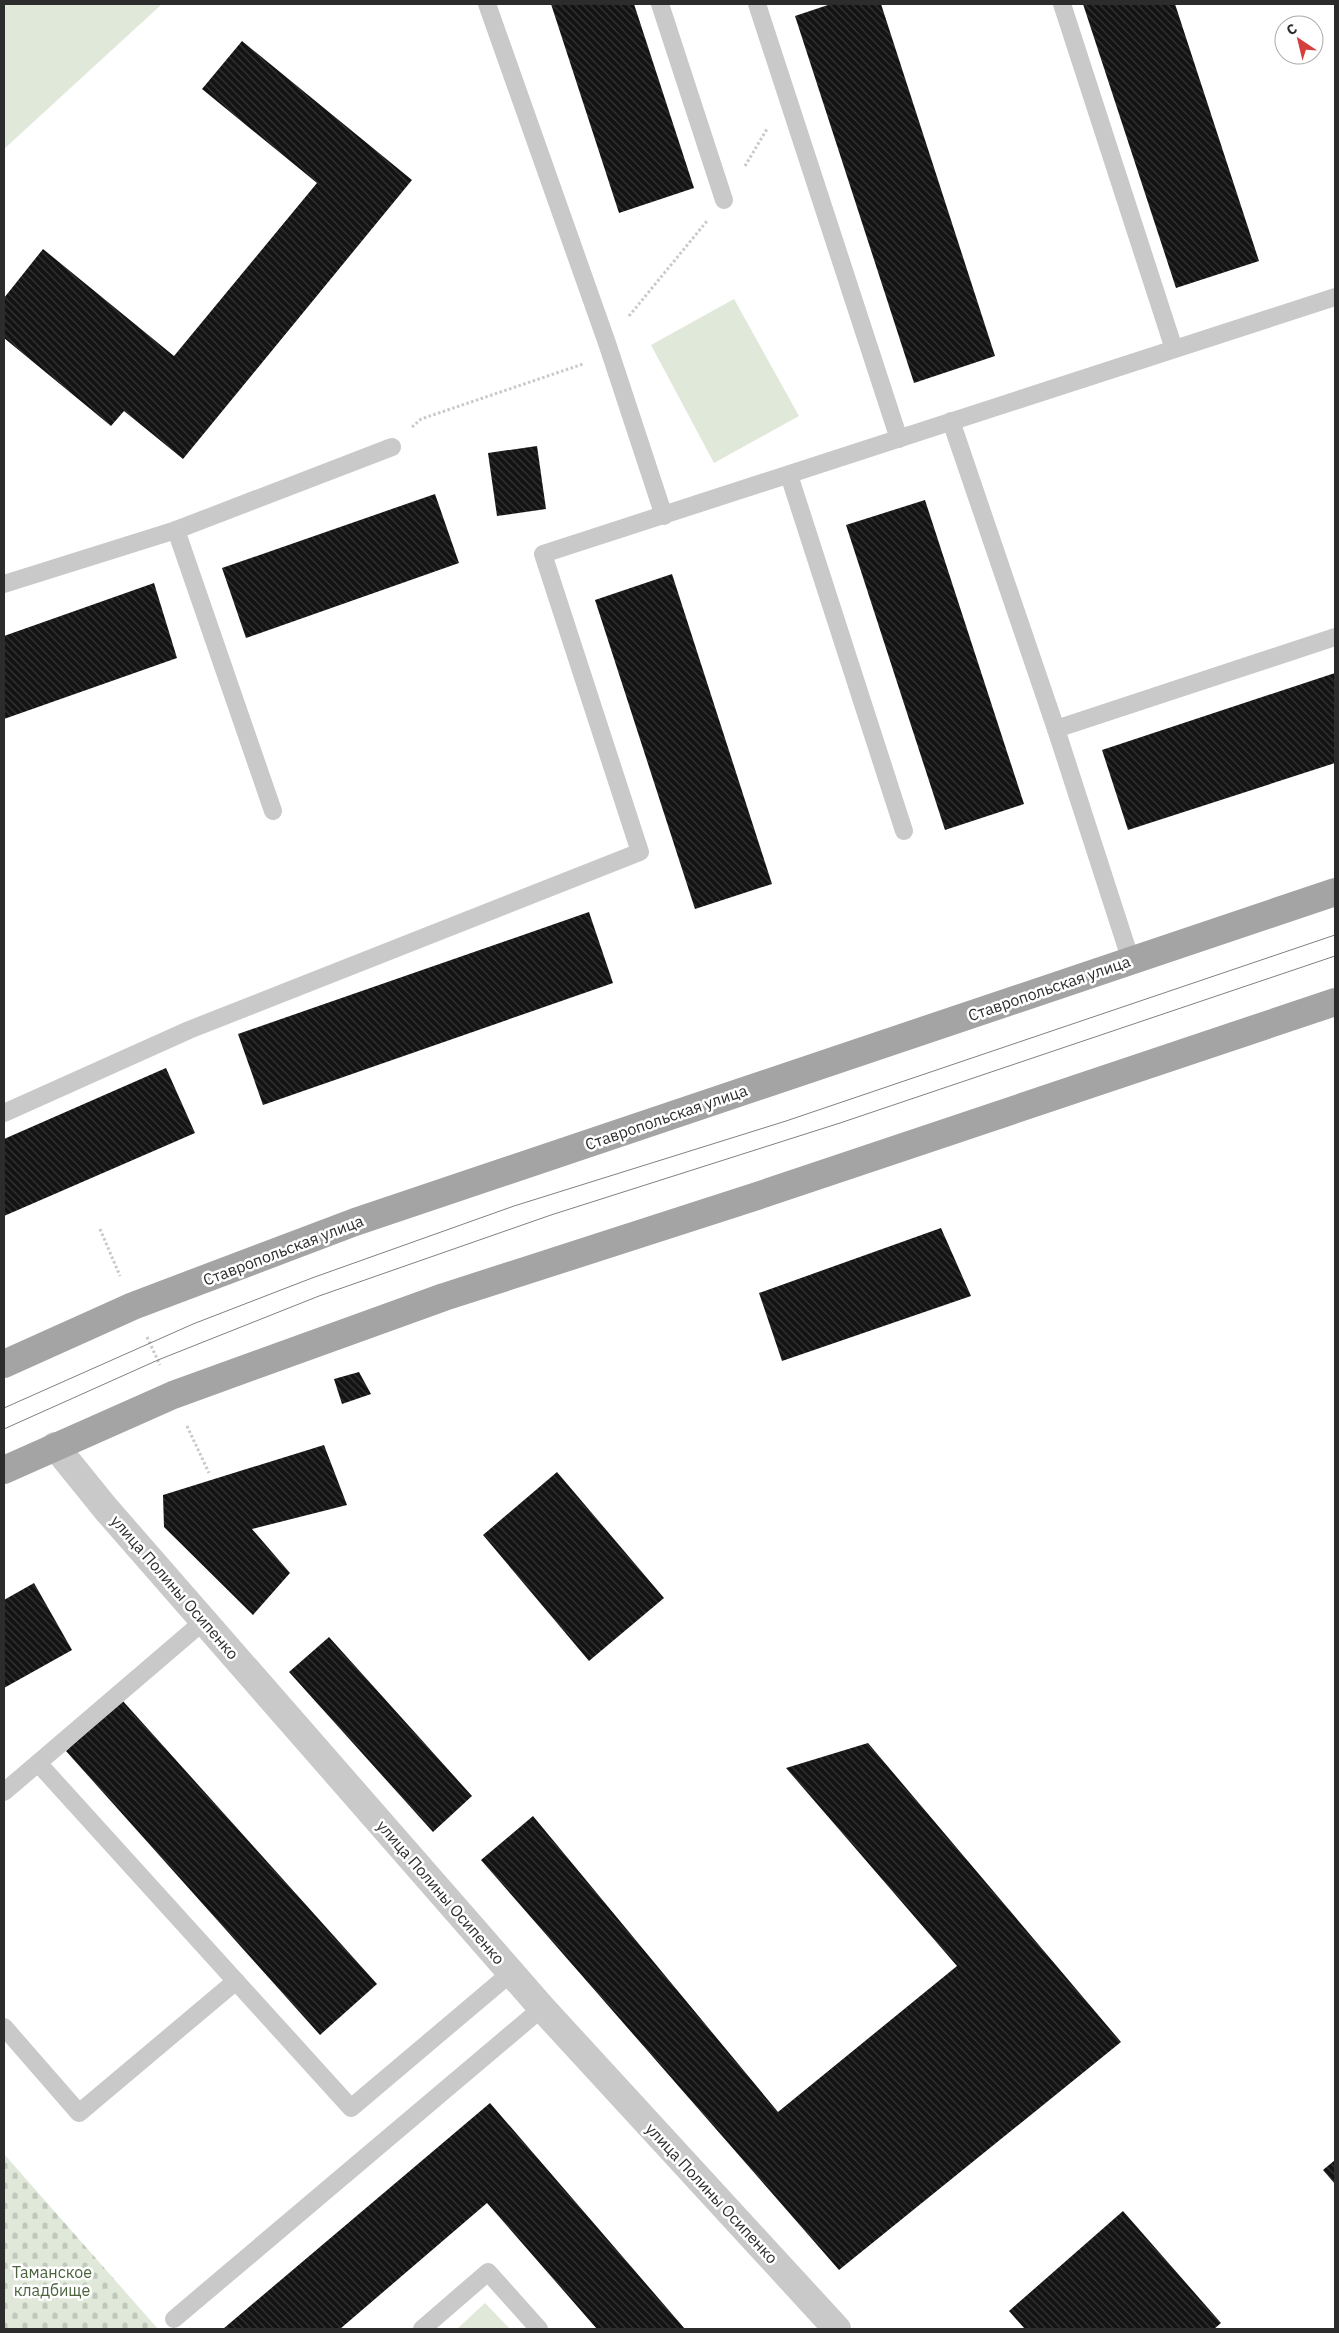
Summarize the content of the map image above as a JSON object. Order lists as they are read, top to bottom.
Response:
{
  "streets": {
    "main road": ["Ставропольская улица"],
    "street": ["улица Полины Осипенко"]
  },
  "parks": ["Таманское кладбище"],
  "north": "top left"
}
